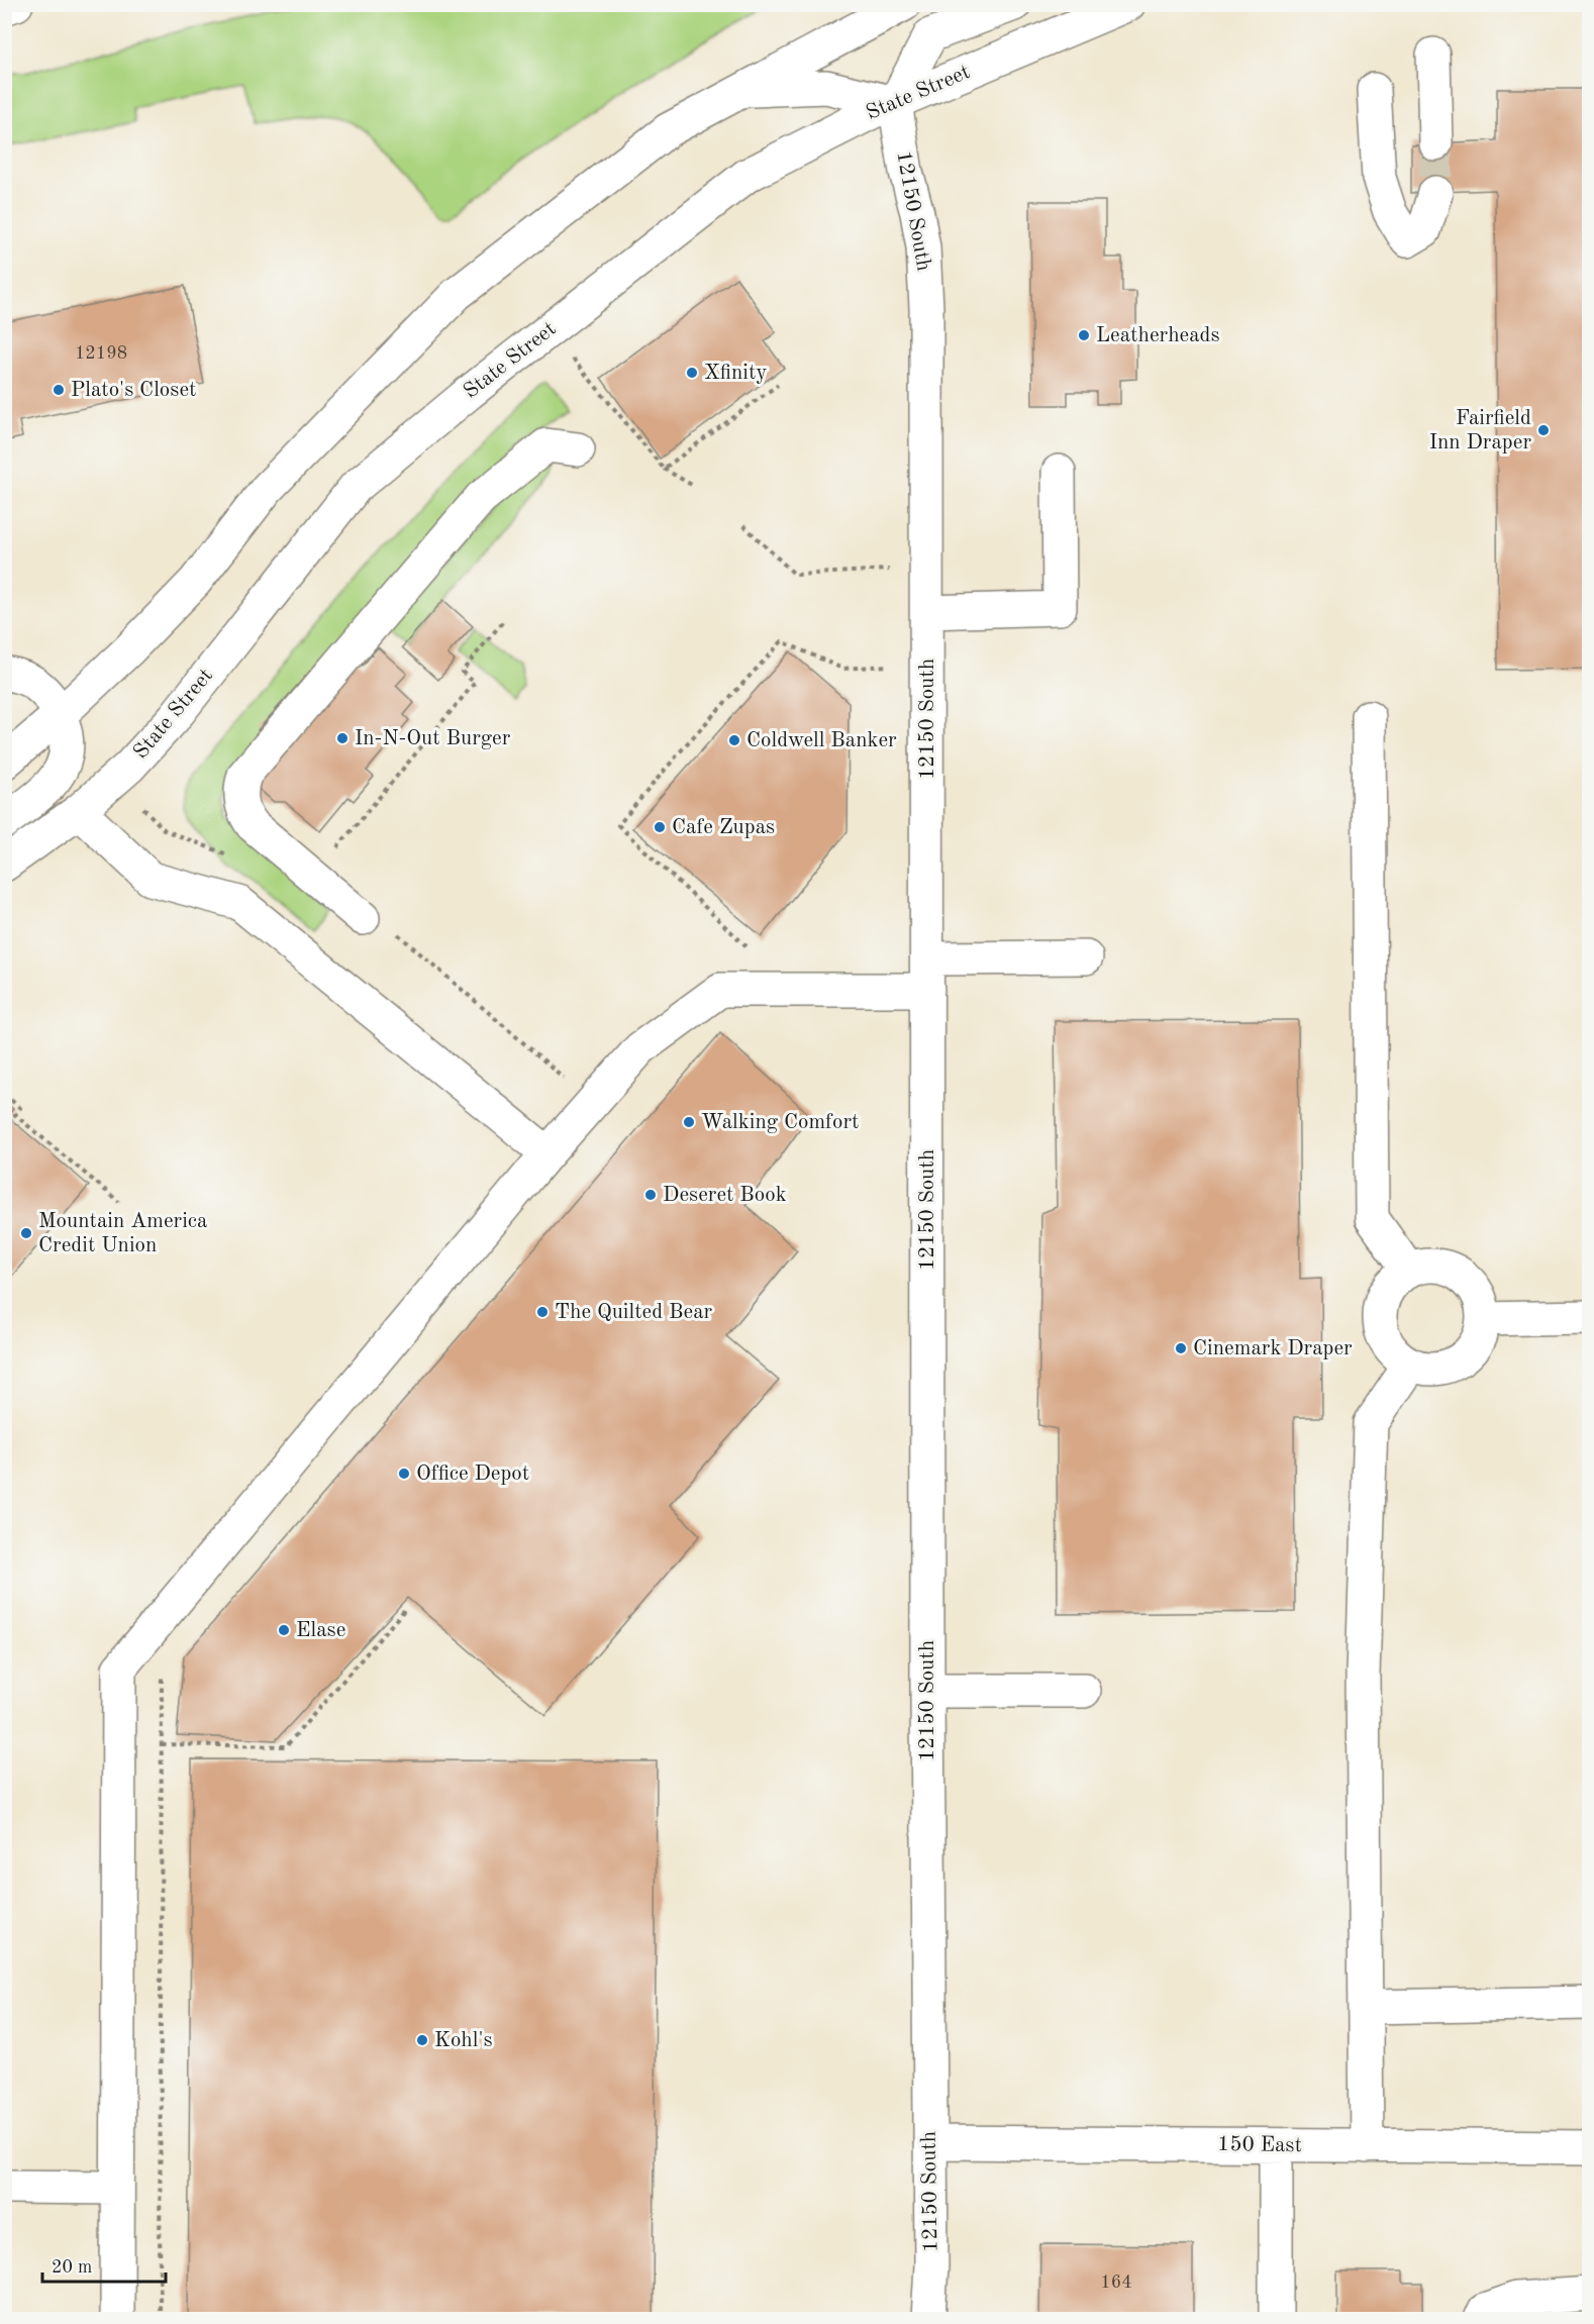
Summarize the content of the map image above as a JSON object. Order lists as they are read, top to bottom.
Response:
{
  "streets": {
    "main road": ["State Street", "12150 South", "150 East"]
  },
  "crossings": [
    ["State Street", "12150 South"],
    ["12150 South", "150 East"]
  ],
  "places": [
    "Leatherheads",
    "Xfinity",
    "Plato's Closet",
    "Fairfield Inn Draper",
    "In-N-Out Burger",
    "Coldwell Banker",
    "Cafe Zupas",
    "Walking Comfort",
    "Deseret Book",
    "Mountain America Credit Union",
    "The Quilted Bear",
    "Cinemark Draper",
    "Office Depot",
    "Elase",
    "Kohl's"
  ],
  "house_numbers": ["12198", "164"],
  "scale_bar": "20 m"
}
